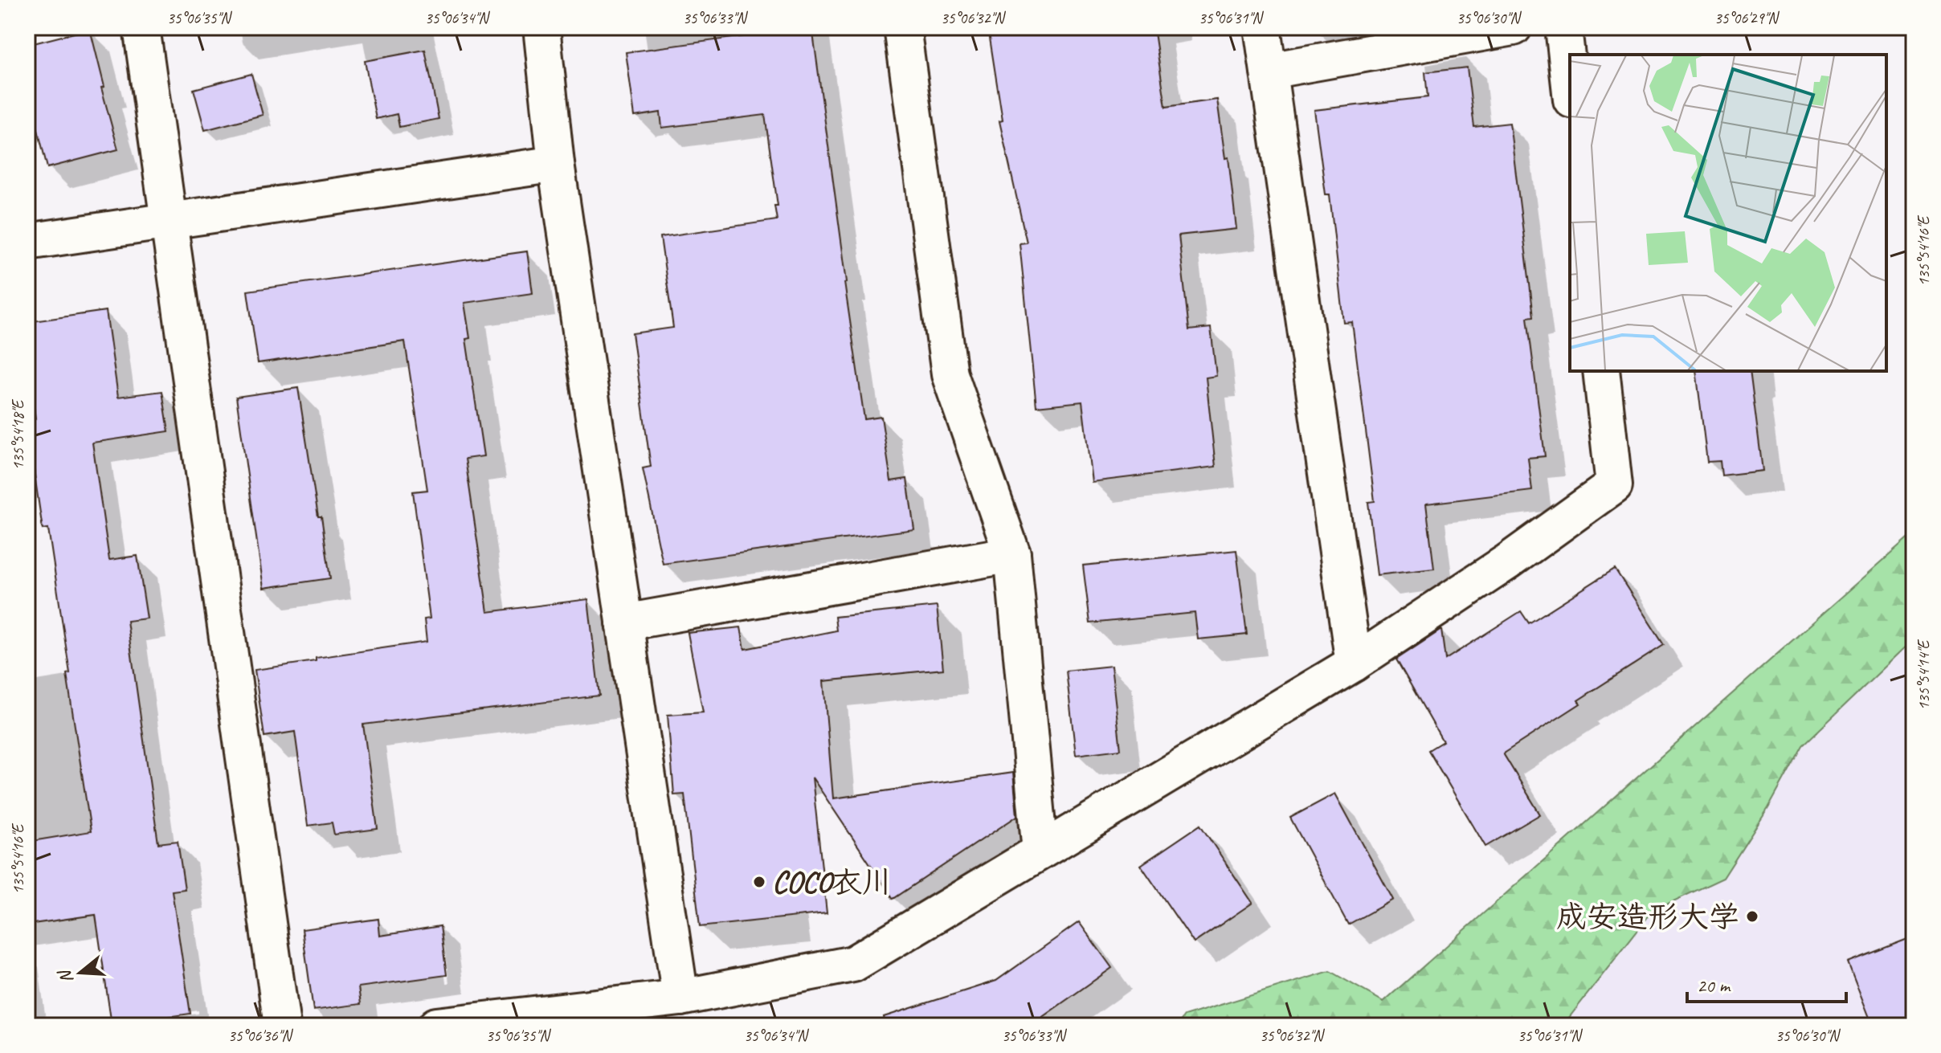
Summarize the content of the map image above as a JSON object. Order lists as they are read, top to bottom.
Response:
{
  "places": ["COCO衣川", "成安造形大学"],
  "scale_bar": "20 m",
  "north": "left",
  "coordinates": [
    "35°06'35\"N",
    "35°06'34\"N",
    "35°06'33\"N",
    "35°06'32\"N",
    "35°06'31\"N",
    "35°06'30\"N",
    "35°06'29\"N",
    "135°54'16\"E",
    "135°54'18\"E",
    "135°54'14\"E",
    "35°06'36\"N"
  ]
}
